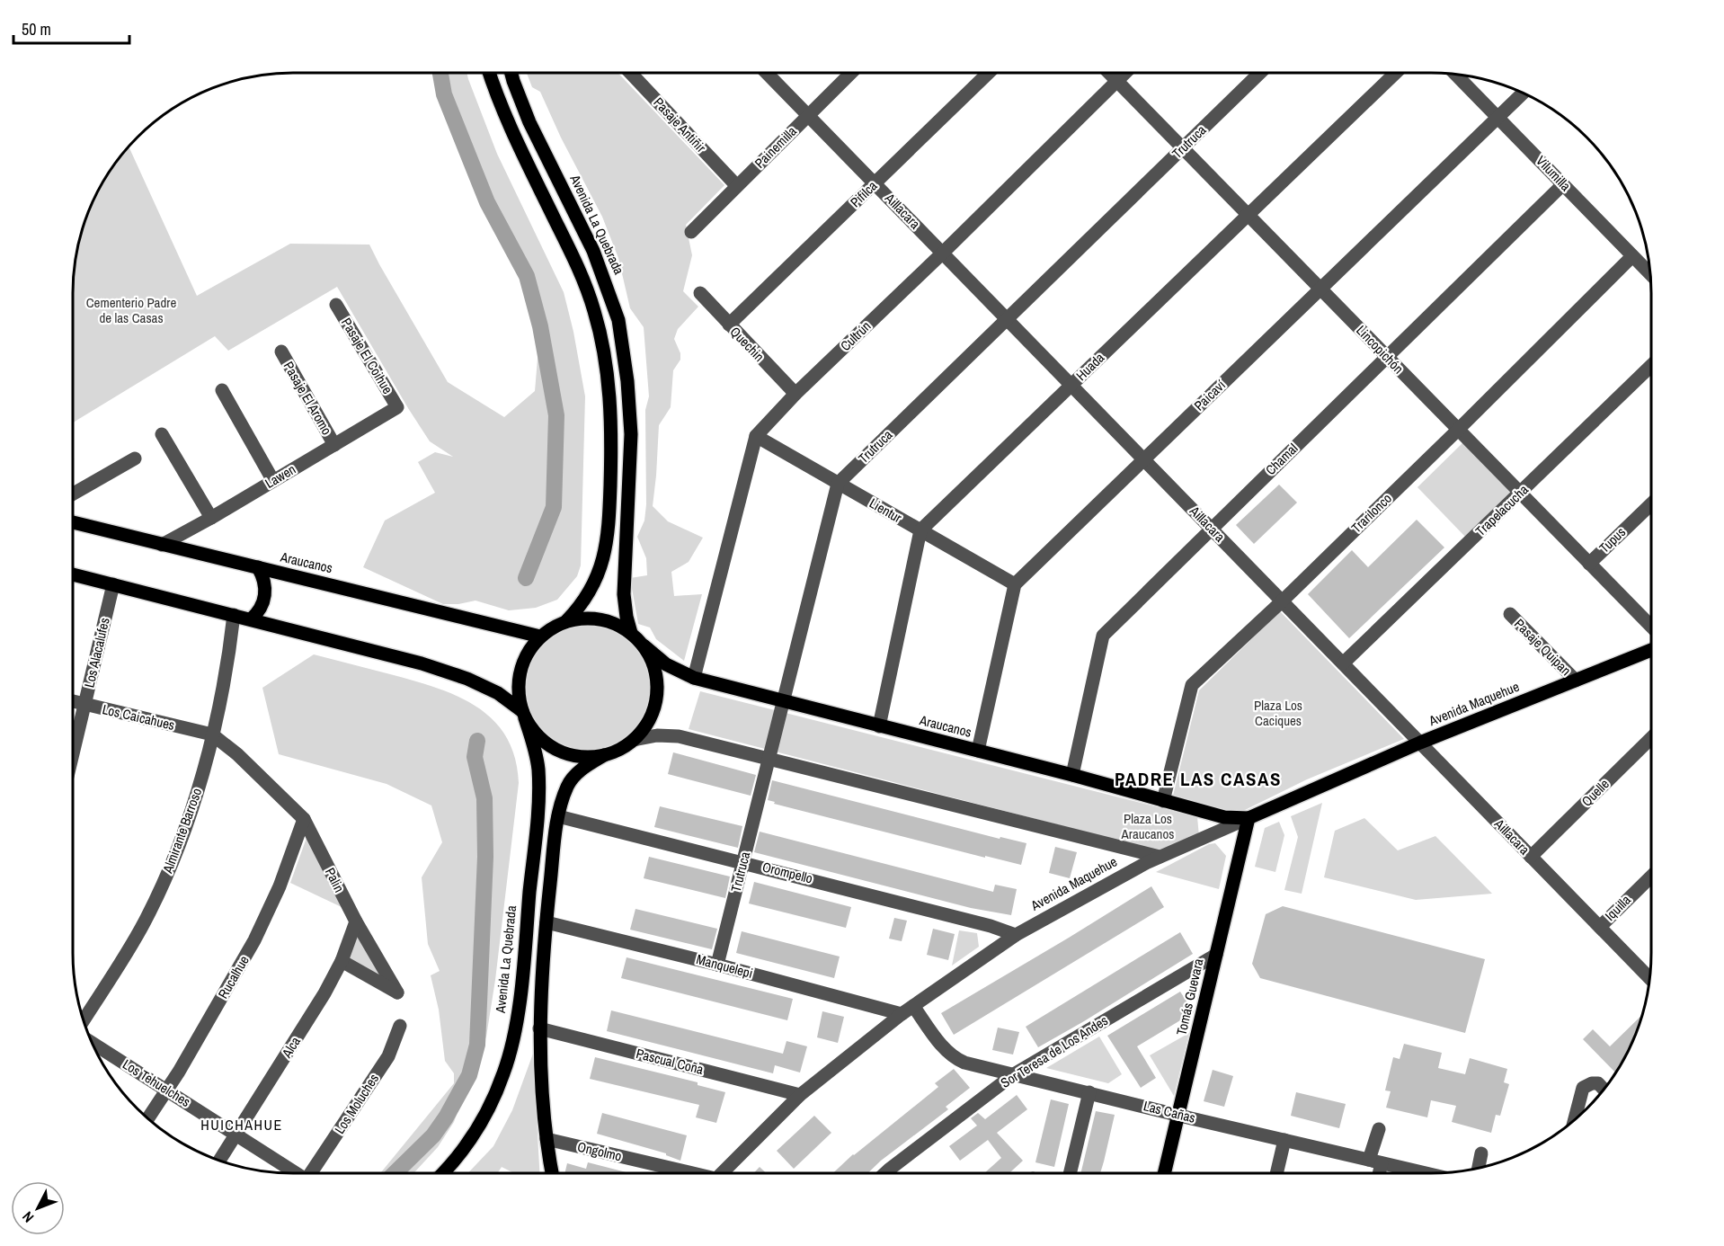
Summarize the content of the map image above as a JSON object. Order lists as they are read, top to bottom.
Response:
{
  "streets": {
    "main road": [
      "Avenida La Quebrada",
      "Araucanos",
      "Avenida Maquehue",
      "Tomás Guevara"
    ],
    "street": [
      "Pasaje Antiñir",
      "Trutruca",
      "Painemilla",
      "Vilumilla",
      "Pifilca",
      "Aillacara",
      "Cultrún",
      "Quechin",
      "Lincopichón",
      "Pasaje El Coihue",
      "Huada",
      "Paicaví",
      "Pasaje El Aromo",
      "Chamal",
      "Lawen",
      "Lientur",
      "Trapelacucha",
      "Trarilonco",
      "Tupus",
      "Pasaje Quipan",
      "Los Alacalufes",
      "Los Caicahues",
      "Quelle",
      "Almirante Barroso",
      "Orompello",
      "Palin",
      "Iquilla",
      "Manquelepi",
      "Rucalhue",
      "Alca",
      "Sor Teresa de Los Andes",
      "Pascual Coña",
      "Los Tehuelches",
      "Los Moluches",
      "Las Cañas",
      "Ongolmo"
    ]
  },
  "crossings": [
    ["Pasaje Antiñir", "Painemilla"],
    ["Trutruca", "Aillacara"],
    ["Trutruca", "Lincopichón"],
    ["Trutruca", "Lientur"],
    ["Trutruca", "Araucanos"],
    ["Trutruca", "Orompello"],
    ["Trutruca", "Manquelepi"],
    ["Painemilla", "Aillacara"],
    ["Vilumilla", "Paicaví"],
    ["Vilumilla", "Chamal"],
    ["Vilumilla", "Trarilonco"],
    ["Pifilca", "Aillacara"],
    ["Pifilca", "Quechin"],
    ["Aillacara", "Cultrún"],
    ["Aillacara", "Huada"],
    ["Aillacara", "Paicaví"],
    ["Aillacara", "Chamal"],
    ["Aillacara", "Trapelacucha"],
    ["Aillacara", "Trarilonco"],
    ["Aillacara", "Avenida Maquehue"],
    ["Aillacara", "Quelle"],
    ["Aillacara", "Iquilla"],
    ["Avenida La Quebrada", "Araucanos"],
    ["Cultrún", "Quechin"],
    ["Cultrún", "Lincopichón"],
    ["Cultrún", "Lientur"],
    ["Cultrún", "Araucanos"],
    ["Lincopichón", "Huada"],
    ["Lincopichón", "Paicaví"],
    ["Lincopichón", "Chamal"],
    ["Lincopichón", "Trapelacucha"],
    ["Lincopichón", "Trarilonco"],
    ["Lincopichón", "Tupus"],
    ["Pasaje El Coihue", "Lawen"],
    ["Huada", "Lientur"],
    ["Paicaví", "Lientur"],
    ["Pasaje El Aromo", "Lawen"],
    ["Chamal", "Araucanos"],
    ["Lawen", "Araucanos"],
    ["Trarilonco", "Araucanos"],
    ["Araucanos", "Avenida Maquehue"],
    ["Araucanos", "Tomás Guevara"],
    ["Pasaje Quipan", "Avenida Maquehue"],
    ["Los Alacalufes", "Los Caicahues"],
    ["Avenida Maquehue", "Orompello"],
    ["Avenida Maquehue", "Manquelepi"],
    ["Avenida Maquehue", "Tomás Guevara"],
    ["Avenida Maquehue", "Pascual Coña"],
    ["Avenida Maquehue", "Las Cañas"],
    ["Los Caicahues", "Almirante Barroso"],
    ["Los Caicahues", "Palin"],
    ["Almirante Barroso", "Palin"],
    ["Palin", "Rucalhue"],
    ["Palin", "Alca"],
    ["Rucalhue", "Los Tehuelches"],
    ["Tomás Guevara", "Sor Teresa de Los Andes"],
    ["Tomás Guevara", "Las Cañas"],
    ["Alca", "Los Tehuelches"],
    ["Sor Teresa de Los Andes", "Las Cañas"]
  ],
  "districts": ["PADRE LAS CASAS", "HUICHAHUE"],
  "parks": ["Cementerio Padre de las Casas", "Plaza Los Caciques", "Plaza Los Araucanos"],
  "scale_bar": "50 m",
  "north": "bottom left"
}
